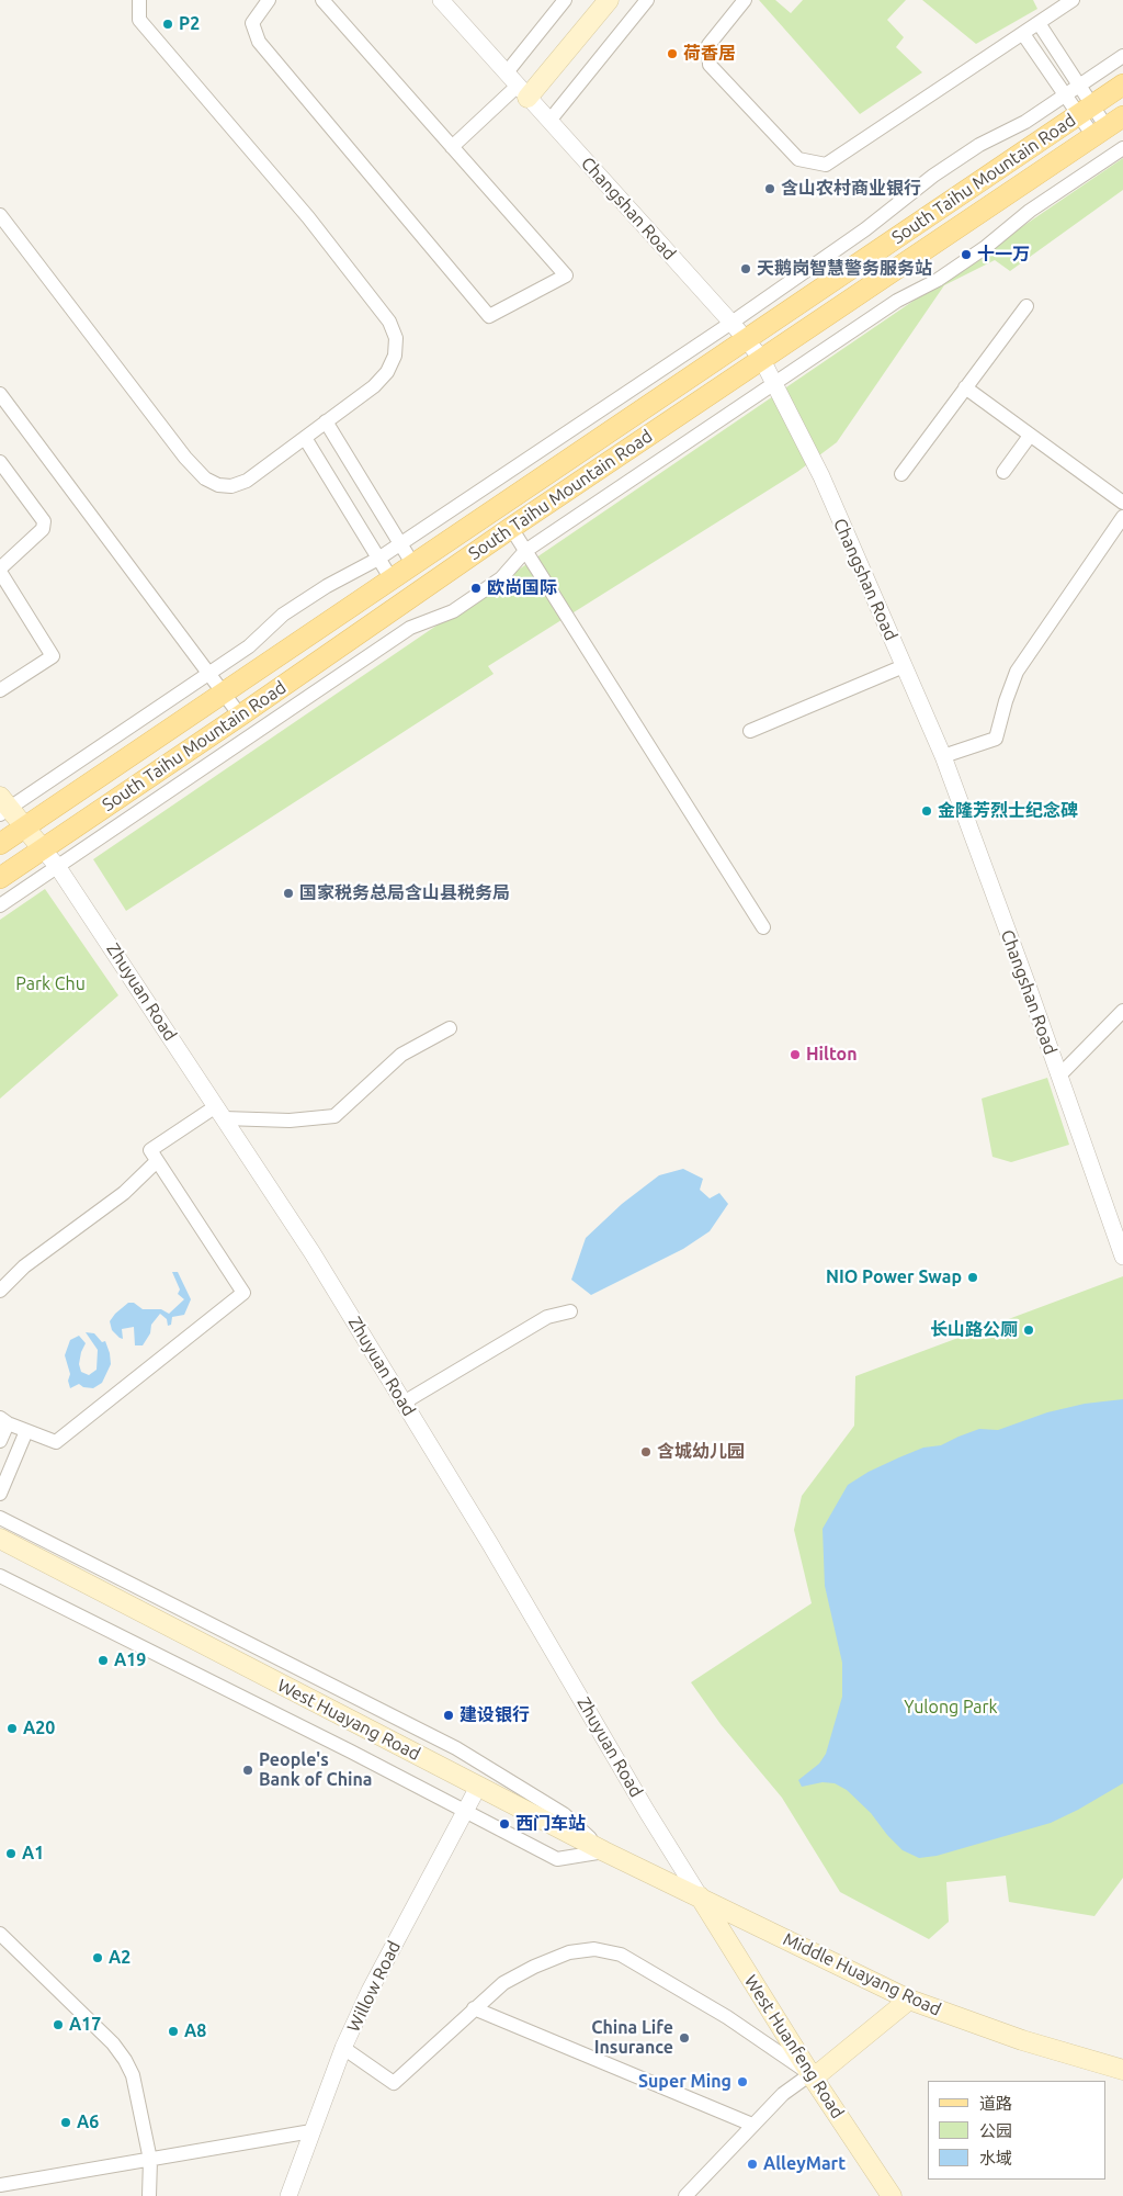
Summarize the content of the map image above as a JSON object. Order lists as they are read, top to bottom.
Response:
{
  "streets": {
    "main road": [
      "South Taihu Mountain Road",
      "West Huayang Road",
      "Middle Huayang Road",
      "West Huanfeng Road"
    ],
    "street": ["Changshan Road", "Zhuyuan Road", "Willow Road"]
  },
  "crossings": [
    ["South Taihu Mountain Road", "Changshan Road"],
    ["South Taihu Mountain Road", "Zhuyuan Road"],
    ["Zhuyuan Road", "West Huayang Road"],
    ["Zhuyuan Road", "Middle Huayang Road"],
    ["Zhuyuan Road", "West Huanfeng Road"],
    ["West Huayang Road", "Middle Huayang Road"],
    ["West Huayang Road", "Willow Road"],
    ["West Huayang Road", "West Huanfeng Road"],
    ["Middle Huayang Road", "West Huanfeng Road"]
  ],
  "parks": ["Park Chu", "Yulong Park"],
  "places": [
    "P2",
    "荷香居",
    "含山农村商业银行",
    "十一万",
    "天鹅岗智慧警务服务站",
    "欧尚国际",
    "金隆芳烈士纪念碑",
    "国家税务总局含山县税务局",
    "Hilton",
    "NIO Power Swap",
    "长山路公厕",
    "含城幼儿园",
    "A19",
    "建设银行",
    "A20",
    "People's Bank of China",
    "西门车站",
    "A1",
    "A2",
    "A17",
    "A8",
    "China Life Insurance",
    "Super Ming",
    "A6",
    "AlleyMart"
  ],
  "legend": ["道路", "公园", "水域"]
}
